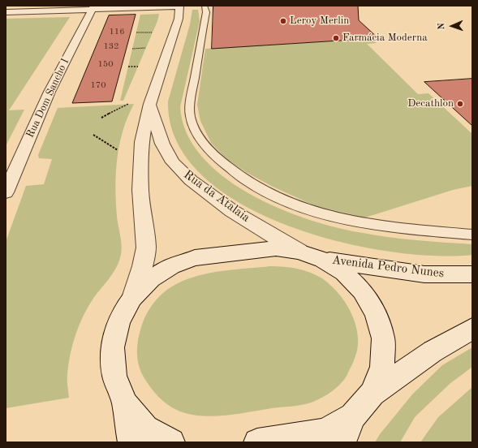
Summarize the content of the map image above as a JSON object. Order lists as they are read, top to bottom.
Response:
{
  "streets": {
    "street": ["Rua Dom Sancho I", "Rua da Atalaia", "Avenida Pedro Nunes"]
  },
  "places": ["Leroy Merlin", "Farmácia Moderna", "Decathlon"],
  "house_numbers": [
    "116",
    "132",
    "150",
    "170"
  ],
  "north": "left"
}
